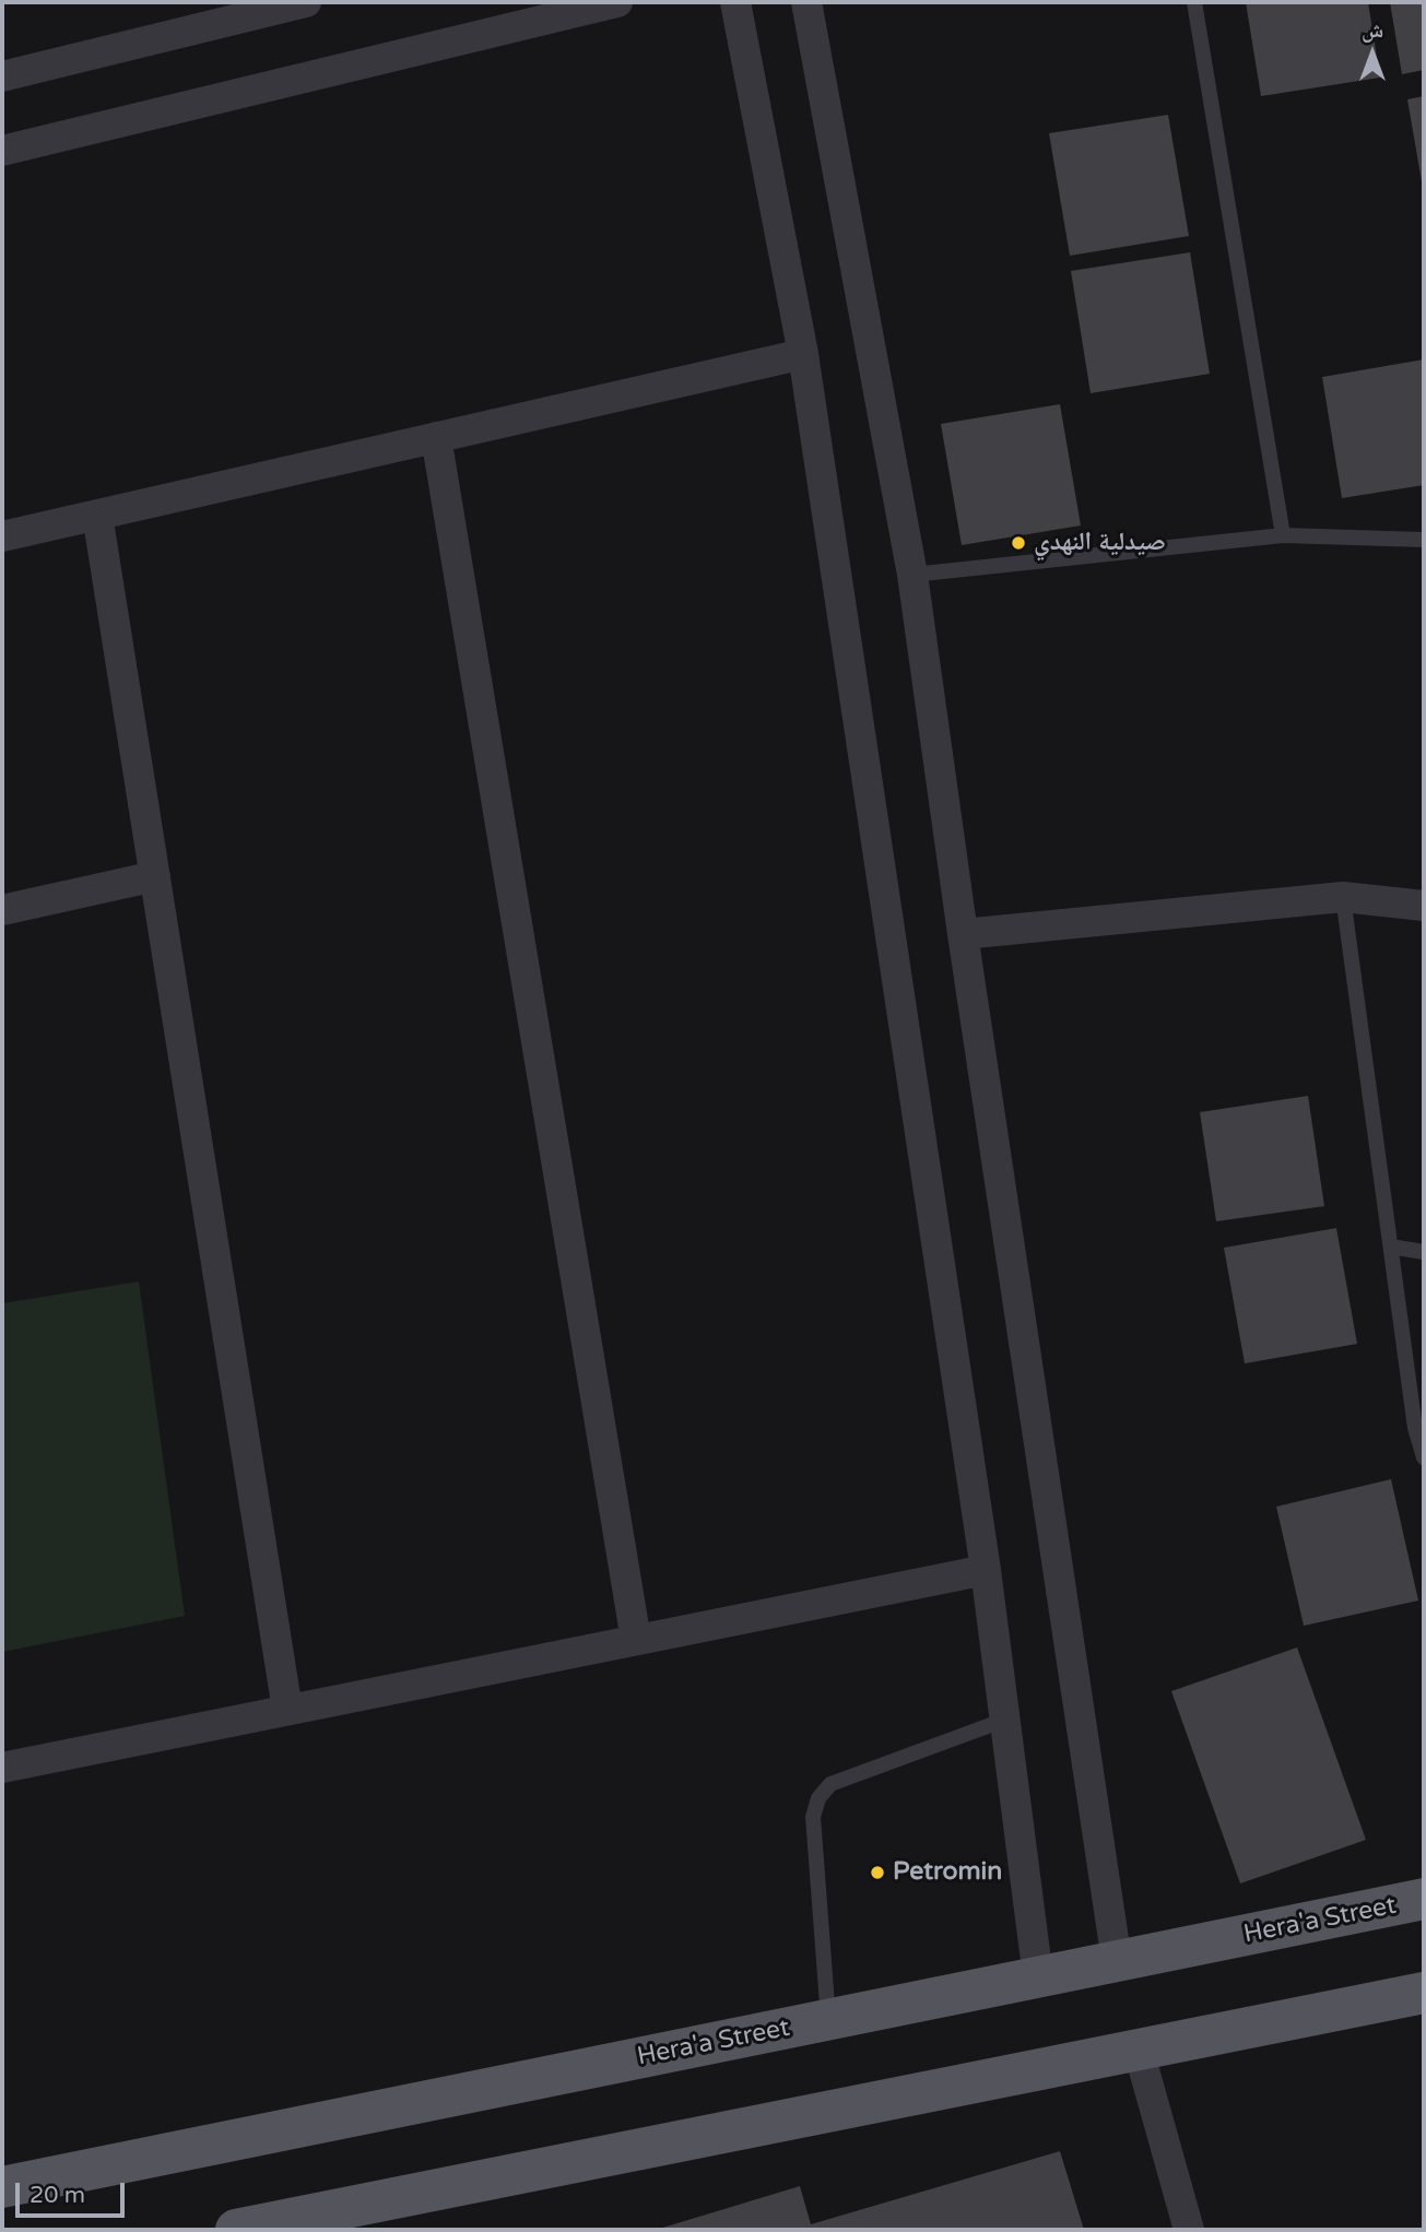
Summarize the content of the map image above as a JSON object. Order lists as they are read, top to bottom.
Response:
{
  "streets": {
    "main road": ["Hera'a Street"]
  },
  "places": ["صيدلية النهدي", "Petromin"],
  "scale_bar": "20 m",
  "north": "top"
}
